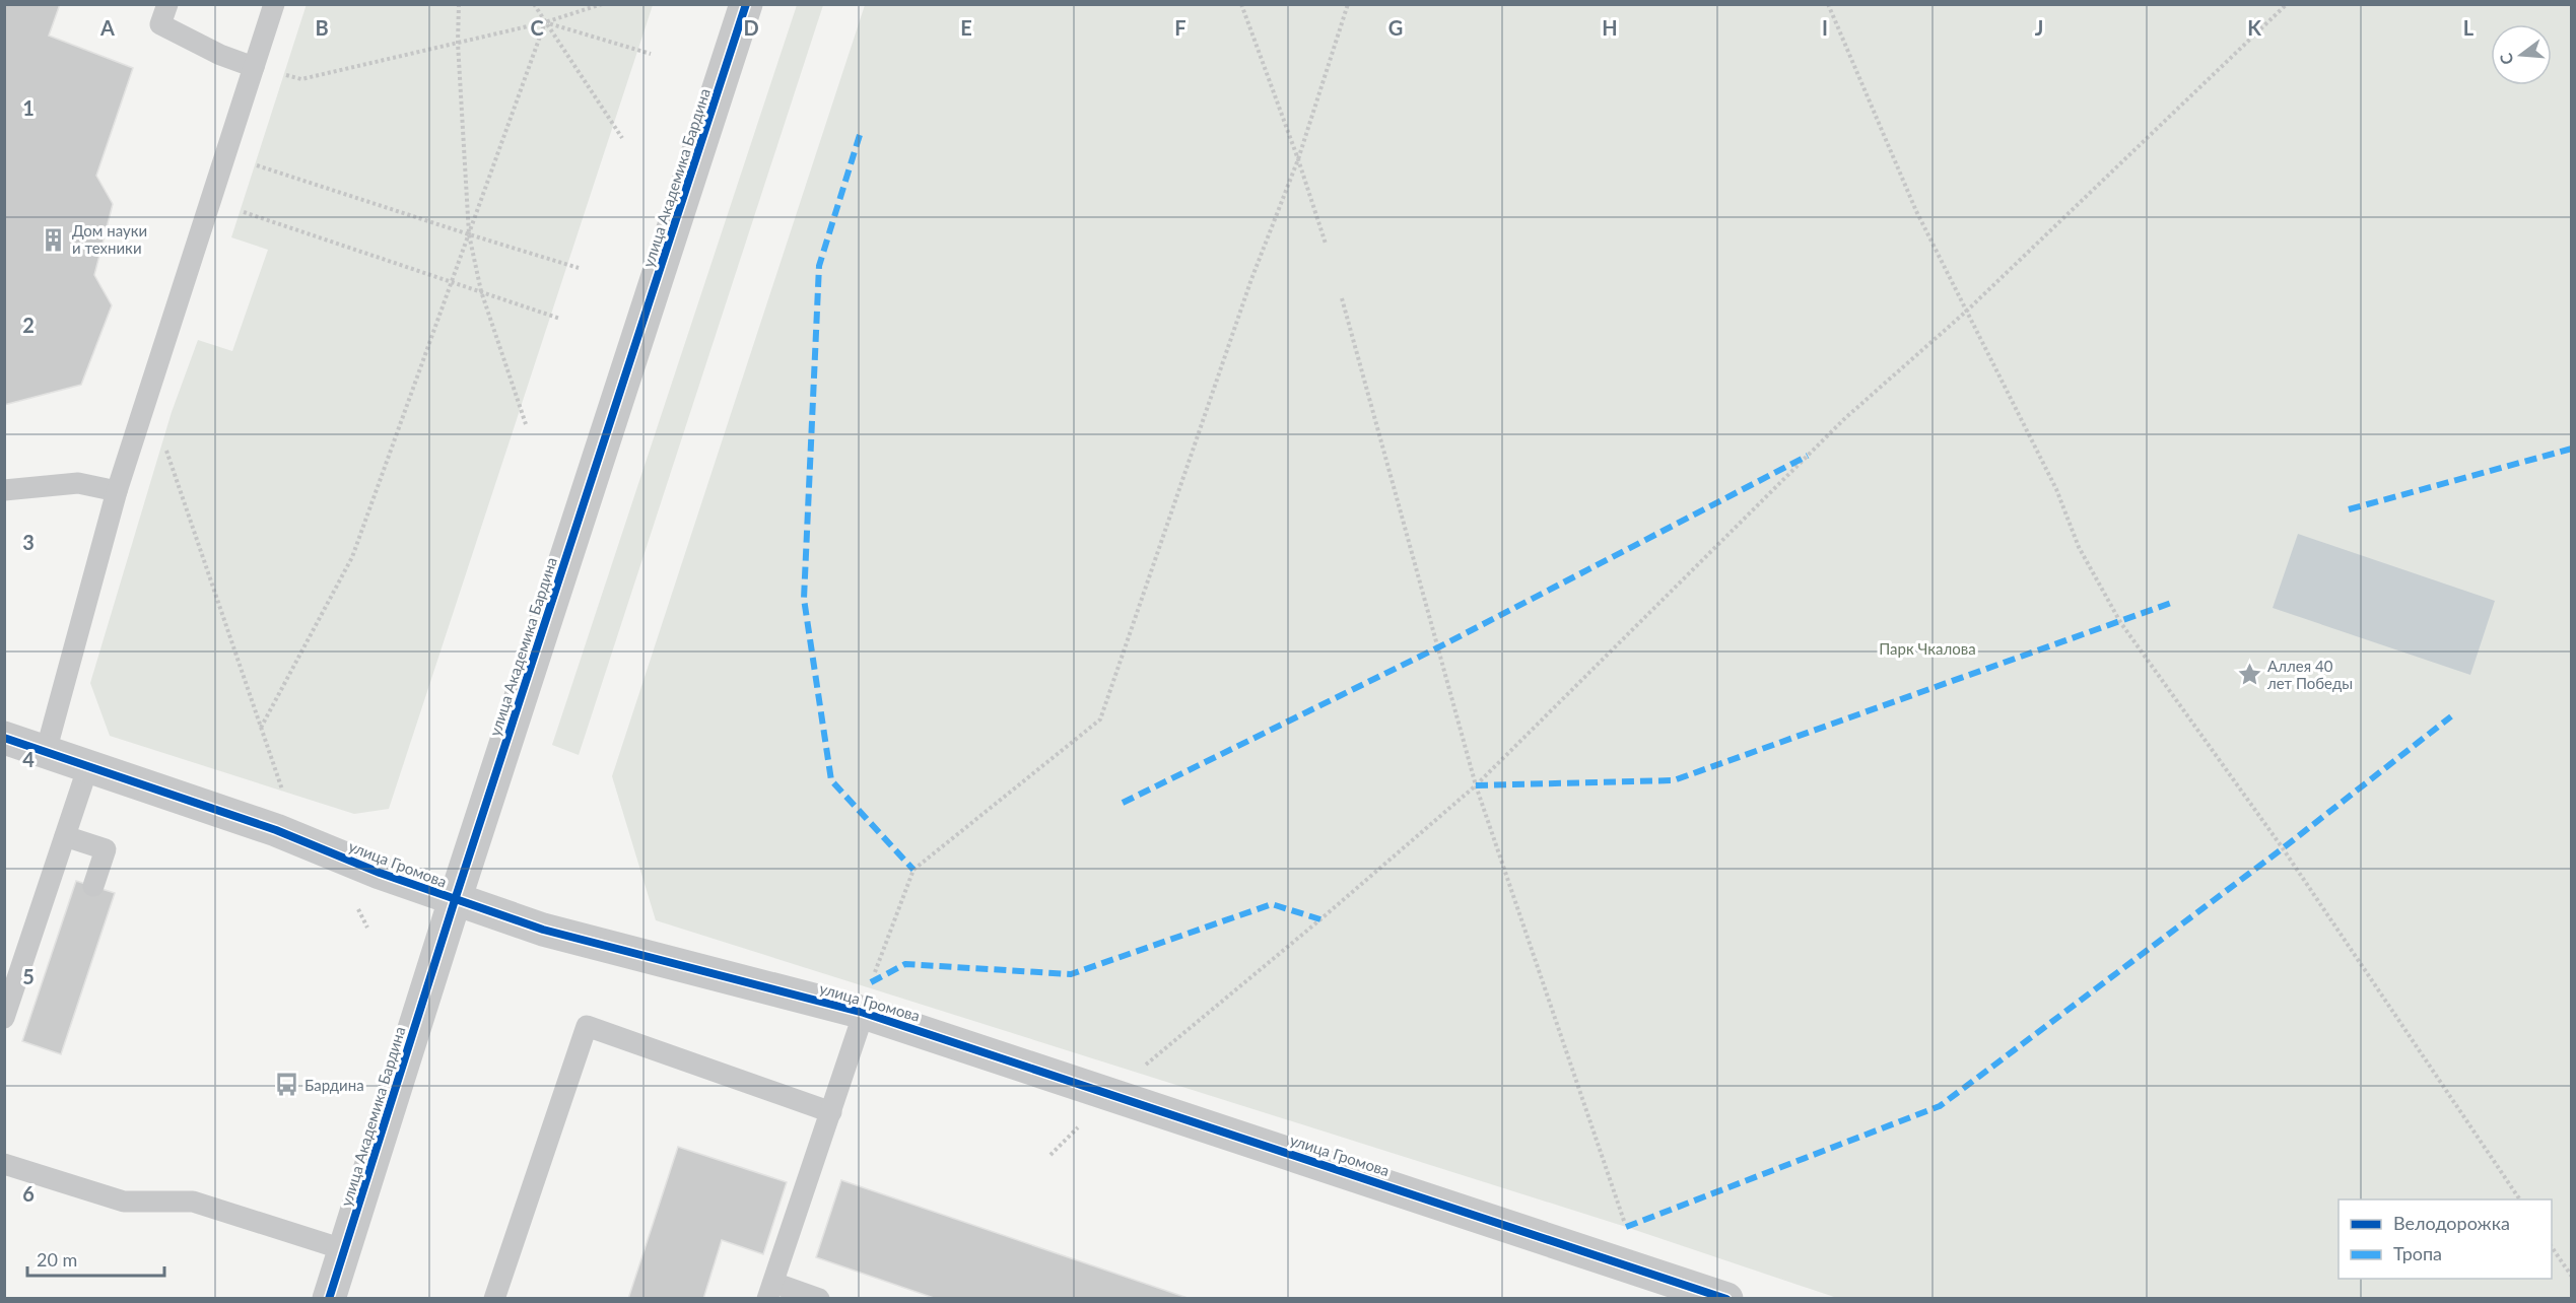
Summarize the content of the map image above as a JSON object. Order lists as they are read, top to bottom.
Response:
{
  "streets": {
    "street": ["улица Академика Бардина", "улица Громова"]
  },
  "crossings": [
    ["улица Академика Бардина", "улица Громова"]
  ],
  "parks": ["Парк Чкалова"],
  "places": {
    "building": ["Дом науки и техники"],
    "place": ["Аллея 40 лет Победы"],
    "bus stop": ["Бардина"]
  },
  "legend": ["Велодорожка", "Тропа"],
  "scale_bar": "20 m",
  "north": "left",
  "grid": {
    "columns": [
      "A",
      "B",
      "C",
      "D",
      "E",
      "F",
      "G",
      "H",
      "I",
      "J",
      "K",
      "L"
    ],
    "rows": [
      "1",
      "2",
      "3",
      "4",
      "5",
      "6"
    ]
  }
}
